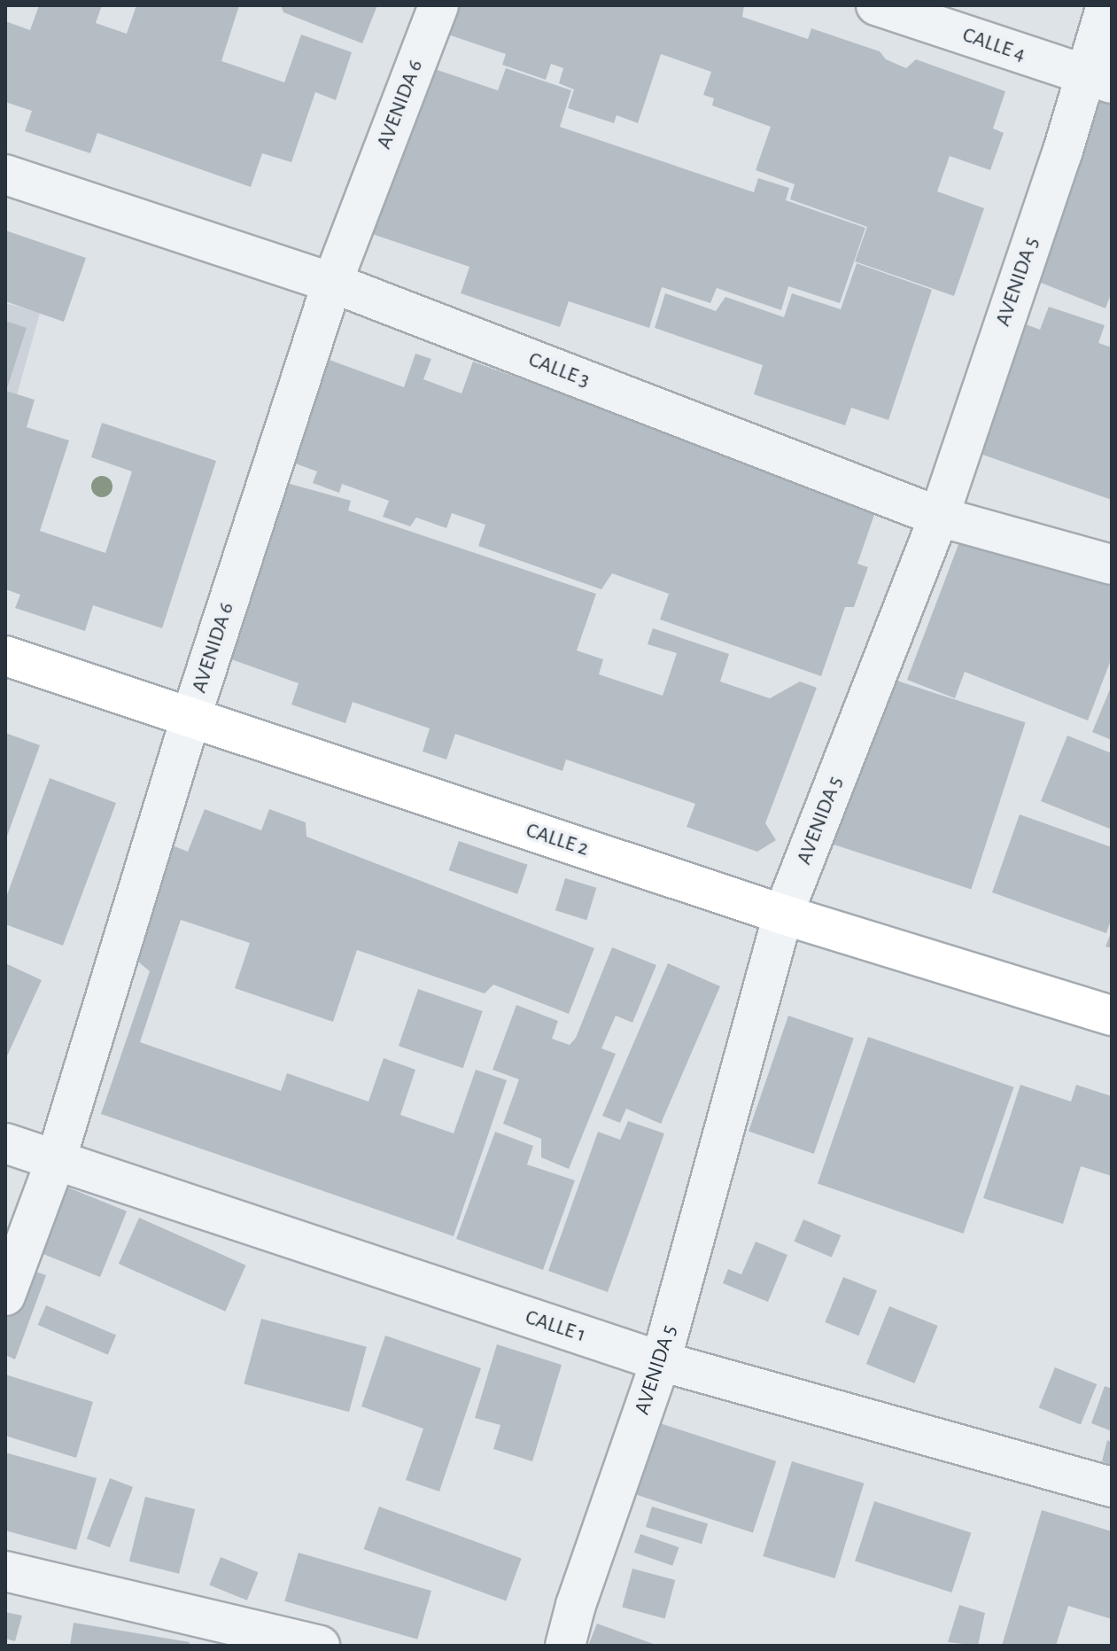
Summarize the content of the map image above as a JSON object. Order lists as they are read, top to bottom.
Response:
{
  "streets": {
    "main road": ["CALLE 2"],
    "street": [
      "CALLE 4",
      "AVENIDA 6",
      "AVENIDA 5",
      "CALLE 3",
      "CALLE 1"
    ]
  },
  "crossings": [
    ["CALLE 4", "AVENIDA 5"],
    ["AVENIDA 6", "CALLE 3"],
    ["AVENIDA 6", "CALLE 2"],
    ["AVENIDA 6", "CALLE 1"],
    ["AVENIDA 5", "CALLE 3"],
    ["AVENIDA 5", "CALLE 2"],
    ["AVENIDA 5", "CALLE 1"]
  ]
}
